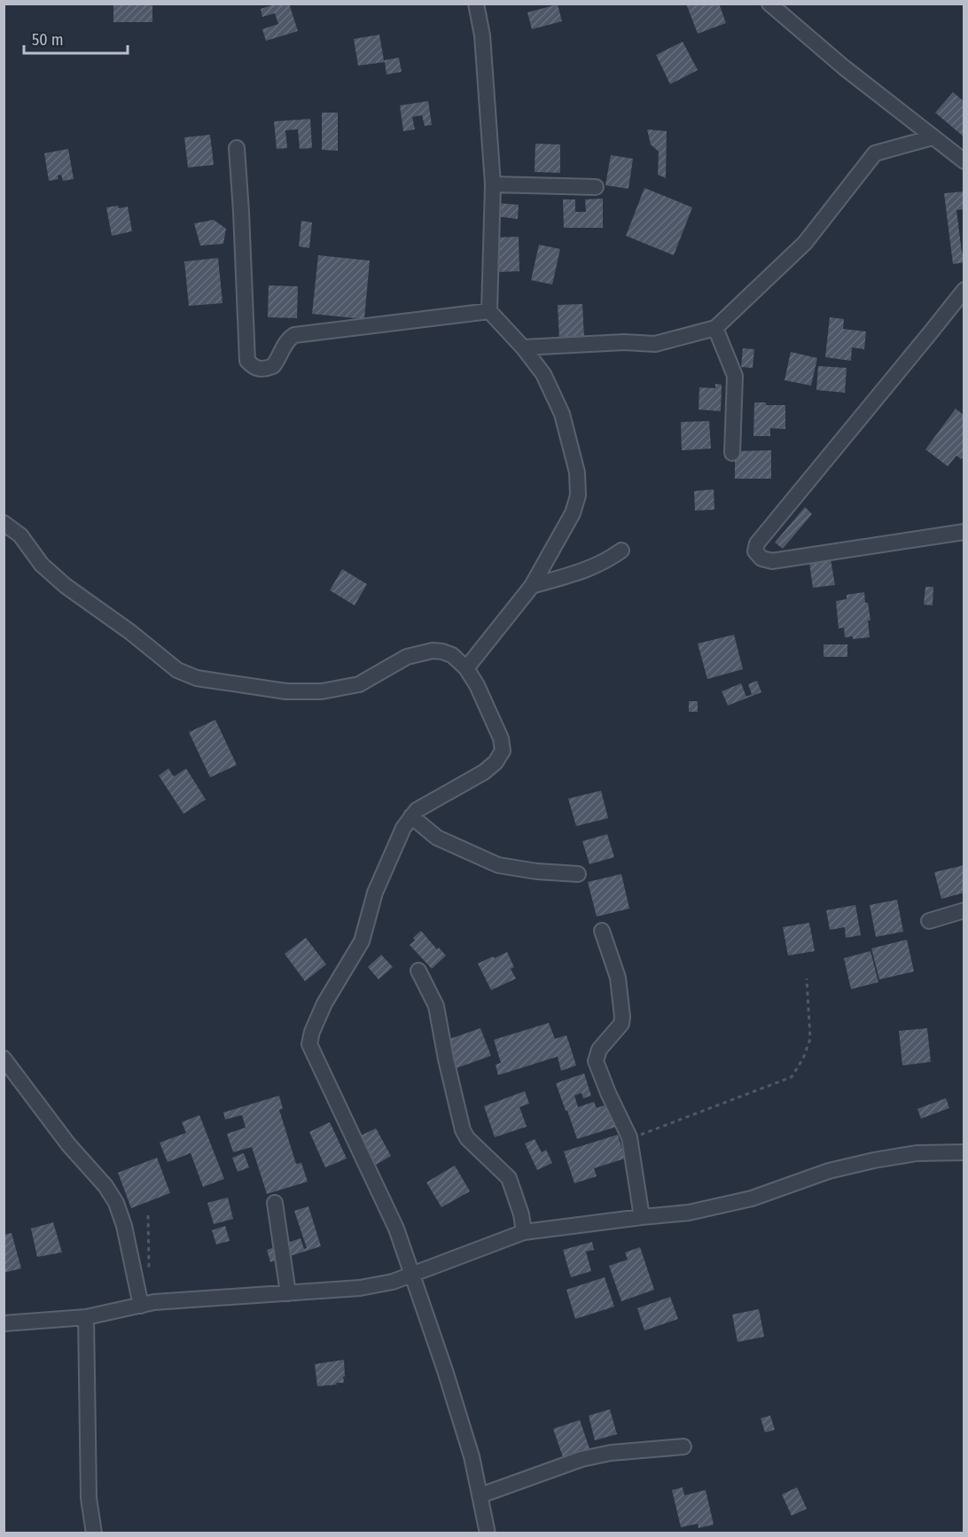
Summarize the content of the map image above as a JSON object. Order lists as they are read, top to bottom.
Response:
{
  "scale_bar": "50 m"
}
